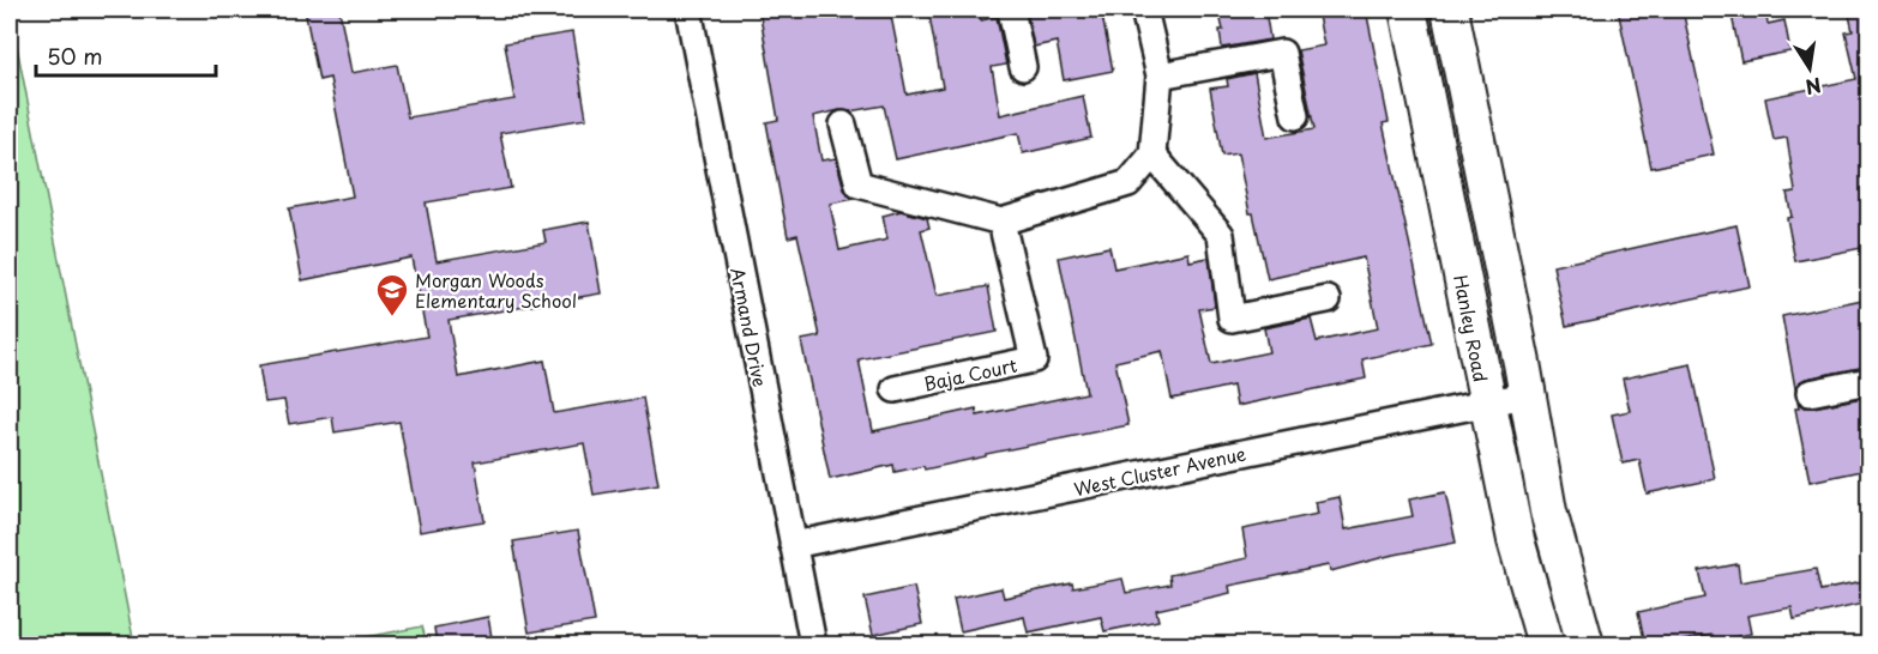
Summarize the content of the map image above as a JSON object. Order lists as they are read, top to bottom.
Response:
{
  "streets": {
    "main road": ["Hanley Road"],
    "street": ["Armand Drive", "Baja Court", "West Cluster Avenue"]
  },
  "crossings": [
    ["Armand Drive", "West Cluster Avenue"],
    ["Hanley Road", "West Cluster Avenue"]
  ],
  "places": {
    "school or university": ["Morgan Woods Elementary School"]
  },
  "scale_bar": "50 m",
  "north": "bottom"
}
